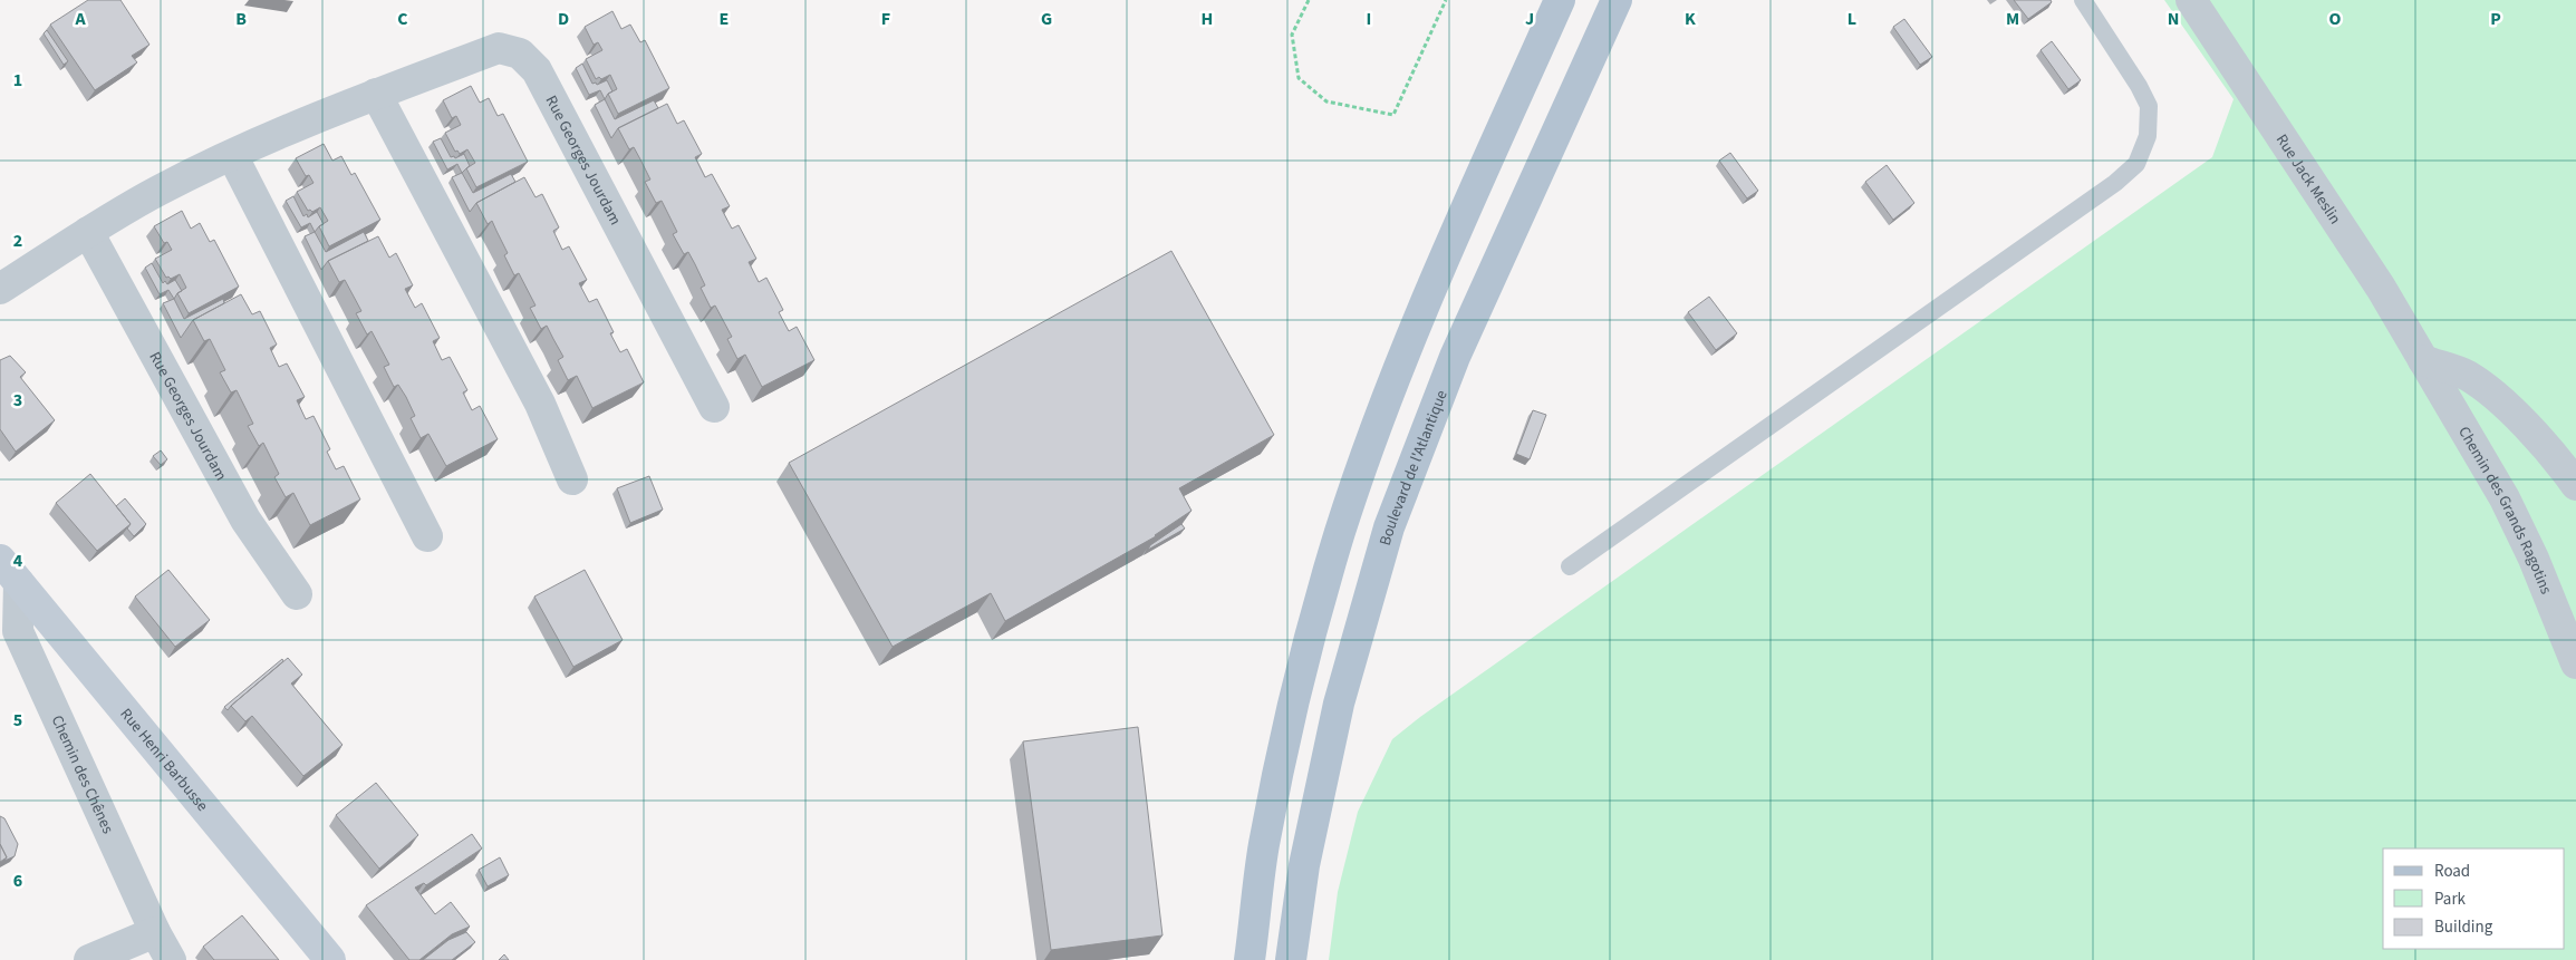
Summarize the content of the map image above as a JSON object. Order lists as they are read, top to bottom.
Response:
{
  "streets": {
    "main road": ["Boulevard de l'Atlantique", "Rue Henri Barbusse"],
    "street": [
      "Rue Georges Jourdam",
      "Rue Jack Meslin",
      "Chemin des Grands Ragotins",
      "Chemin des Chênes"
    ]
  },
  "crossings": [
    ["Rue Jack Meslin", "Chemin des Grands Ragotins"],
    ["Rue Henri Barbusse", "Chemin des Chênes"]
  ],
  "legend": ["Road", "Park", "Building"],
  "grid": {
    "columns": [
      "A",
      "B",
      "C",
      "D",
      "E",
      "F",
      "G",
      "H",
      "I",
      "J",
      "K",
      "L",
      "M",
      "N",
      "O",
      "P"
    ],
    "rows": [
      "1",
      "2",
      "3",
      "4",
      "5",
      "6"
    ]
  }
}
